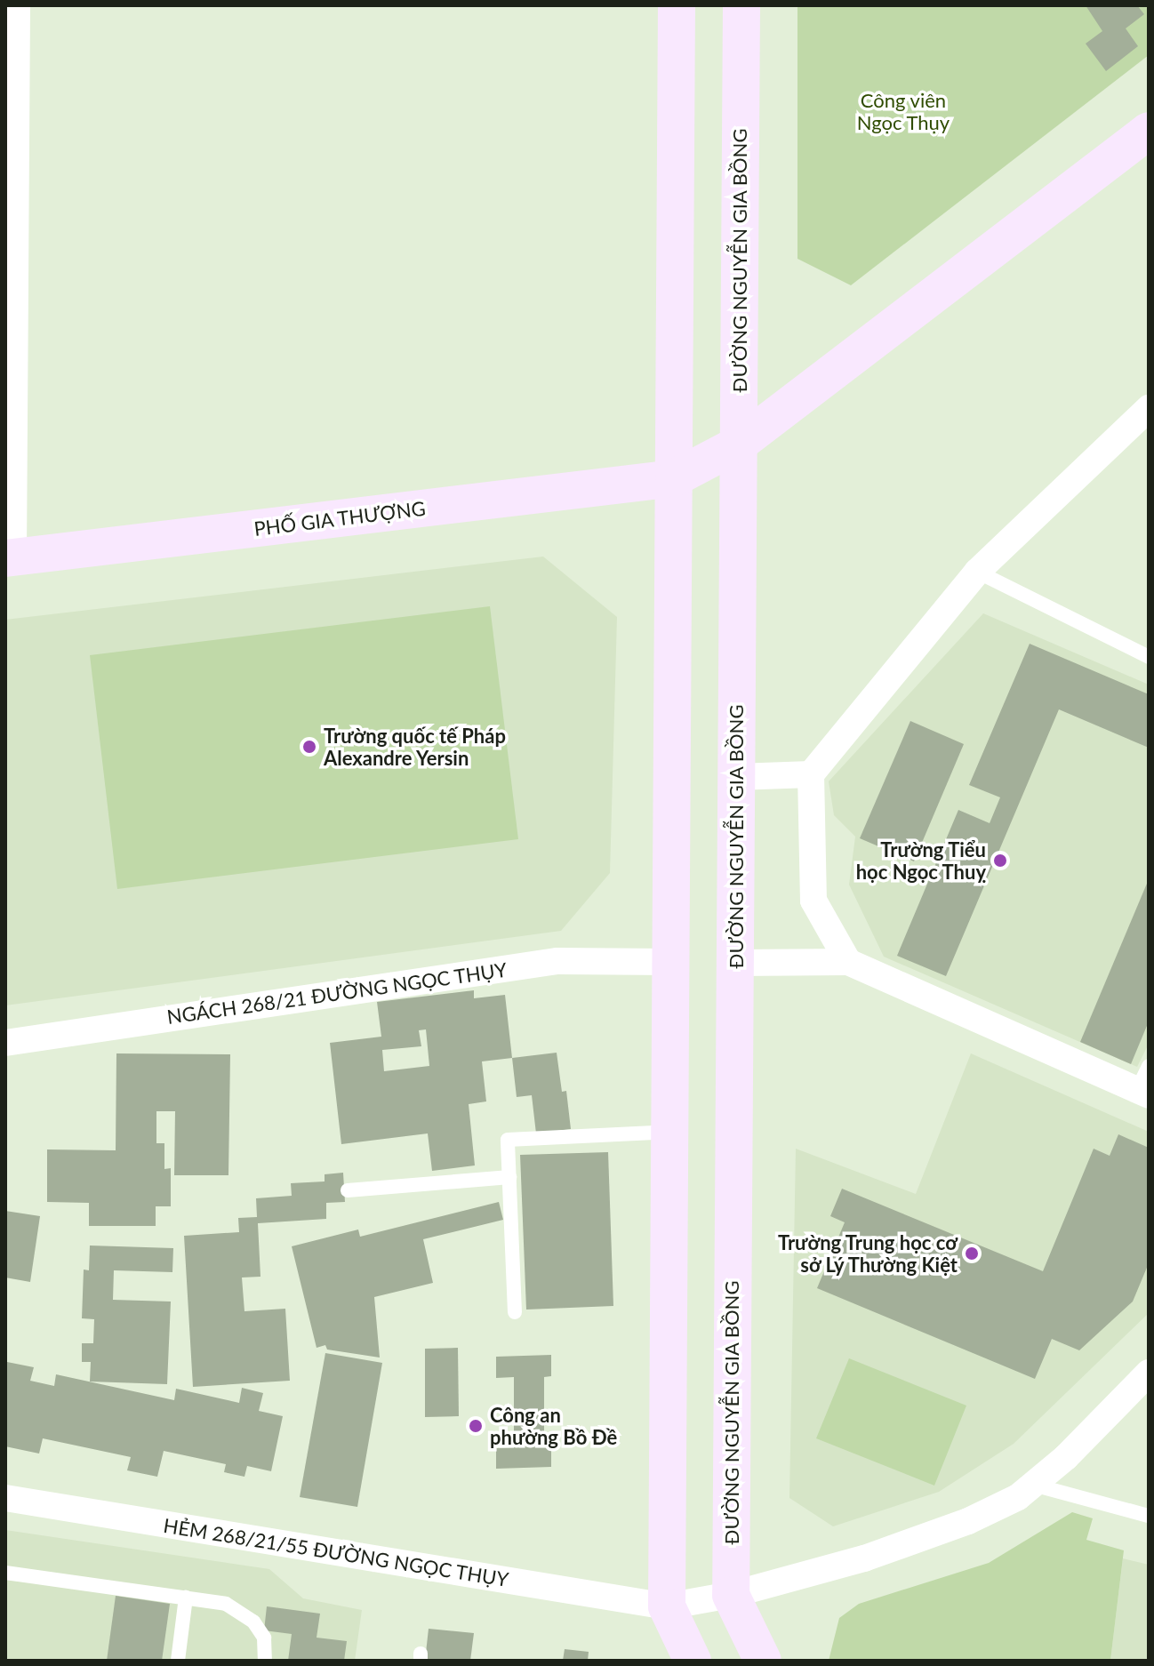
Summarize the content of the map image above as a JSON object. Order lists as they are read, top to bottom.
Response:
{
  "streets": {
    "main road": ["ĐƯỜNG NGUYỄN GIA BỒNG", "PHỐ GIA THƯỢNG"],
    "street": ["NGÁCH 268/21 ĐƯỜNG NGỌC THỤY", "HẺM 268/21/55 ĐƯỜNG NGỌC THỤY"]
  },
  "crossings": [
    ["ĐƯỜNG NGUYỄN GIA BỒNG", "HẺM 268/21/55 ĐƯỜNG NGỌC THỤY"]
  ],
  "parks": ["Công viên Ngọc Thụy"],
  "places": [
    "Trường quốc tế Pháp Alexandre Yersin",
    "Trường Tiểu học Ngọc Thuỵ",
    "Trường Trung học cơ sở Lý Thường Kiệt",
    "Công an phường Bồ Đề"
  ]
}
